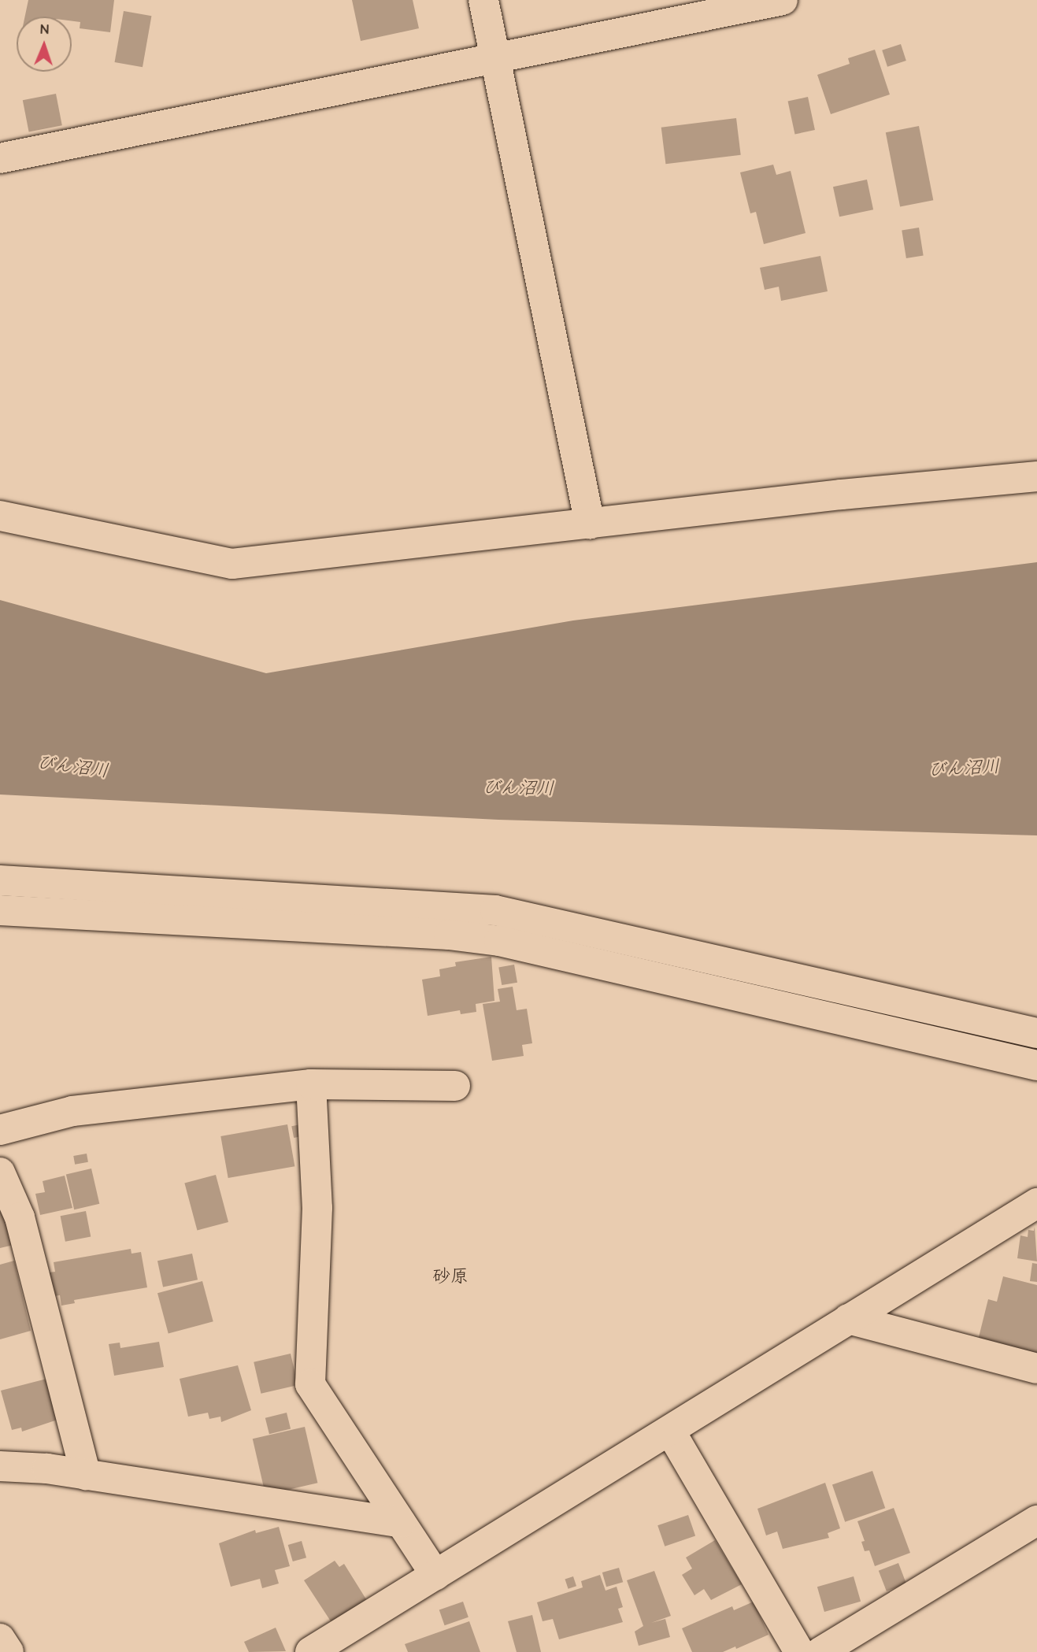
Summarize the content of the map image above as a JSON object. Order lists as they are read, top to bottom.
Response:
{
  "districts": ["砂原"],
  "water": ["びん沼川"],
  "north": "top"
}
